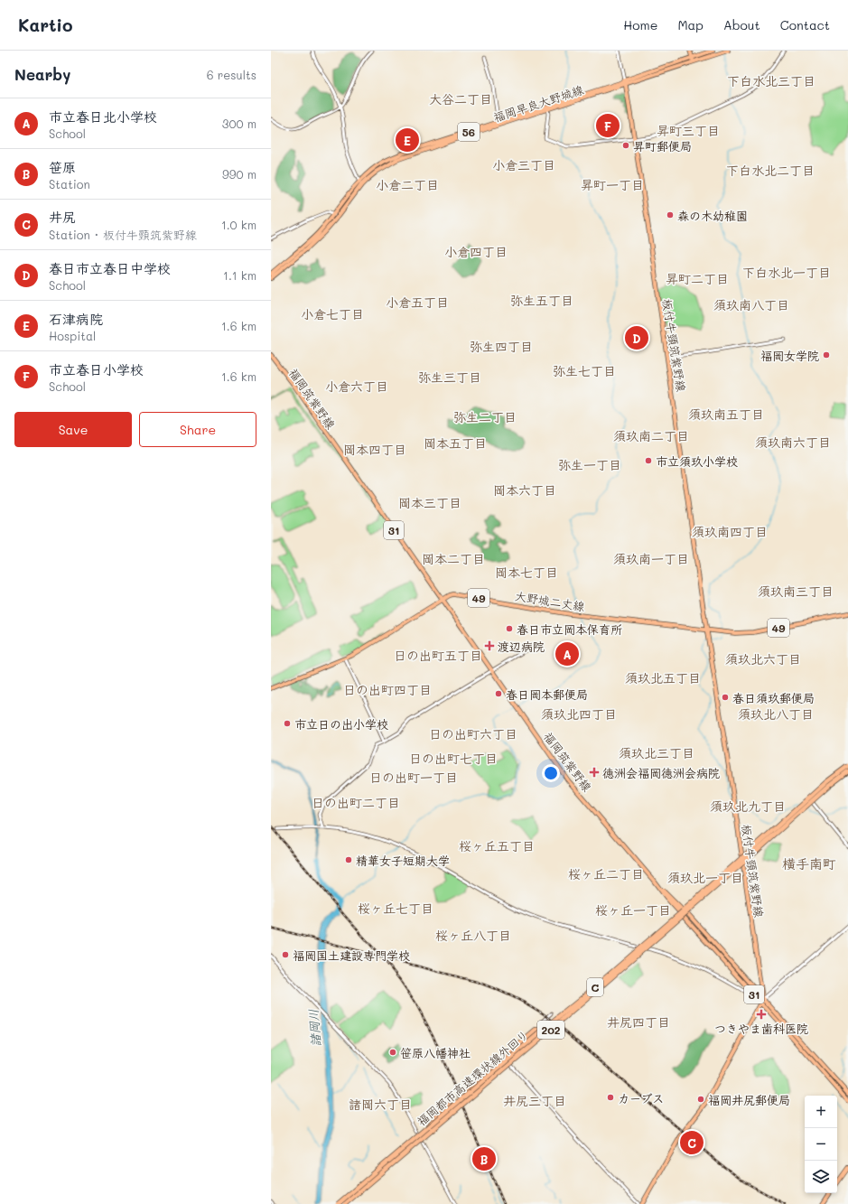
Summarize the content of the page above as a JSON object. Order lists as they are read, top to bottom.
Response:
{
  "streets": {
    "highway": ["C", "202", "福岡都市高速環状線外回り"],
    "main road": [
      "福岡早良大野城線",
      "56",
      "板付牛頸筑紫野線",
      "福岡筑紫野線",
      "31",
      "49",
      "大野城二丈線"
    ]
  },
  "crossings": [
    ["福岡早良大野城線", "板付牛頸筑紫野線"],
    ["板付牛頸筑紫野線", "福岡筑紫野線"],
    ["板付牛頸筑紫野線", "大野城二丈線"],
    ["板付牛頸筑紫野線", "202"],
    ["福岡筑紫野線", "大野城二丈線"],
    ["福岡筑紫野線", "202"],
    ["C", "202"],
    ["202", "福岡都市高速環状線外回り"]
  ],
  "districts": [
    "下白水北三丁目",
    "大谷二丁目",
    "昇町三丁目",
    "小倉三丁目",
    "下白水北二丁目",
    "小倉二丁目",
    "昇町一丁目",
    "小倉四丁目",
    "下白水北一丁目",
    "昇町二丁目",
    "弥生五丁目",
    "小倉五丁目",
    "須玖南八丁目",
    "小倉七丁目",
    "弥生四丁目",
    "弥生七丁目",
    "弥生三丁目",
    "小倉六丁目",
    "須玖南五丁目",
    "弥生二丁目",
    "須玖南二丁目",
    "須玖南六丁目",
    "岡本五丁目",
    "岡本四丁目",
    "弥生一丁目",
    "岡本六丁目",
    "岡本三丁目",
    "須玖南四丁目",
    "岡本二丁目",
    "須玖南一丁目",
    "岡本七丁目",
    "須玖南三丁目",
    "日の出町五丁目",
    "須玖北六丁目",
    "須玖北五丁目",
    "日の出町四丁目",
    "須玖北四丁目",
    "須玖北八丁目",
    "日の出町六丁目",
    "須玖北三丁目",
    "日の出町七丁目",
    "日の出町一丁目",
    "日の出町二丁目",
    "須玖北九丁目",
    "桜ヶ丘五丁目",
    "横手南町",
    "桜ヶ丘二丁目",
    "須玖北一丁目",
    "桜ヶ丘七丁目",
    "桜ヶ丘一丁目",
    "桜ヶ丘八丁目",
    "井尻四丁目",
    "井尻三丁目",
    "諸岡六丁目"
  ],
  "water": ["諸岡川"],
  "places": {
    "other": [
      "昇町郵便局",
      "森の木幼稚園",
      "福岡女学院",
      "市立須玖小学校",
      "春日市立岡本保育所",
      "春日岡本郵便局",
      "春日須玖郵便局",
      "市立日の出小学校",
      "精華女子短期大学",
      "福岡国土建設専門学校",
      "笹原八幡神社",
      "カーブス",
      "福岡井尻郵便局"
    ],
    "health": ["渡辺病院", "徳洲会福岡徳洲会病院", "つきやま歯科医院"]
  },
  "page": {
    "header": "Kartio",
    "nav": [
      "Home",
      "Map",
      "About",
      "Contact"
    ],
    "heading": ["Nearby", "6 results"],
    "list": [
      {
        "mark": "A",
        "name": "市立春日北小学校",
        "note": "School",
        "value": "300 m"
      },
      {
        "mark": "B",
        "name": "笹原",
        "note": "Station",
        "value": "990 m"
      },
      {
        "mark": "C",
        "name": "井尻",
        "note": "Station · 板付牛頸筑紫野線",
        "value": "1.0 km"
      },
      {
        "mark": "D",
        "name": "春日市立春日中学校",
        "note": "School",
        "value": "1.1 km"
      },
      {
        "mark": "E",
        "name": "石津病院",
        "note": "Hospital",
        "value": "1.6 km"
      },
      {
        "mark": "F",
        "name": "市立春日小学校",
        "note": "School",
        "value": "1.6 km"
      }
    ],
    "pins": [
      "F",
      "E",
      "D",
      "A",
      "C",
      "B"
    ],
    "buttons": ["Save", "Share"],
    "map_buttons": ["+", "−"]
  }
}
